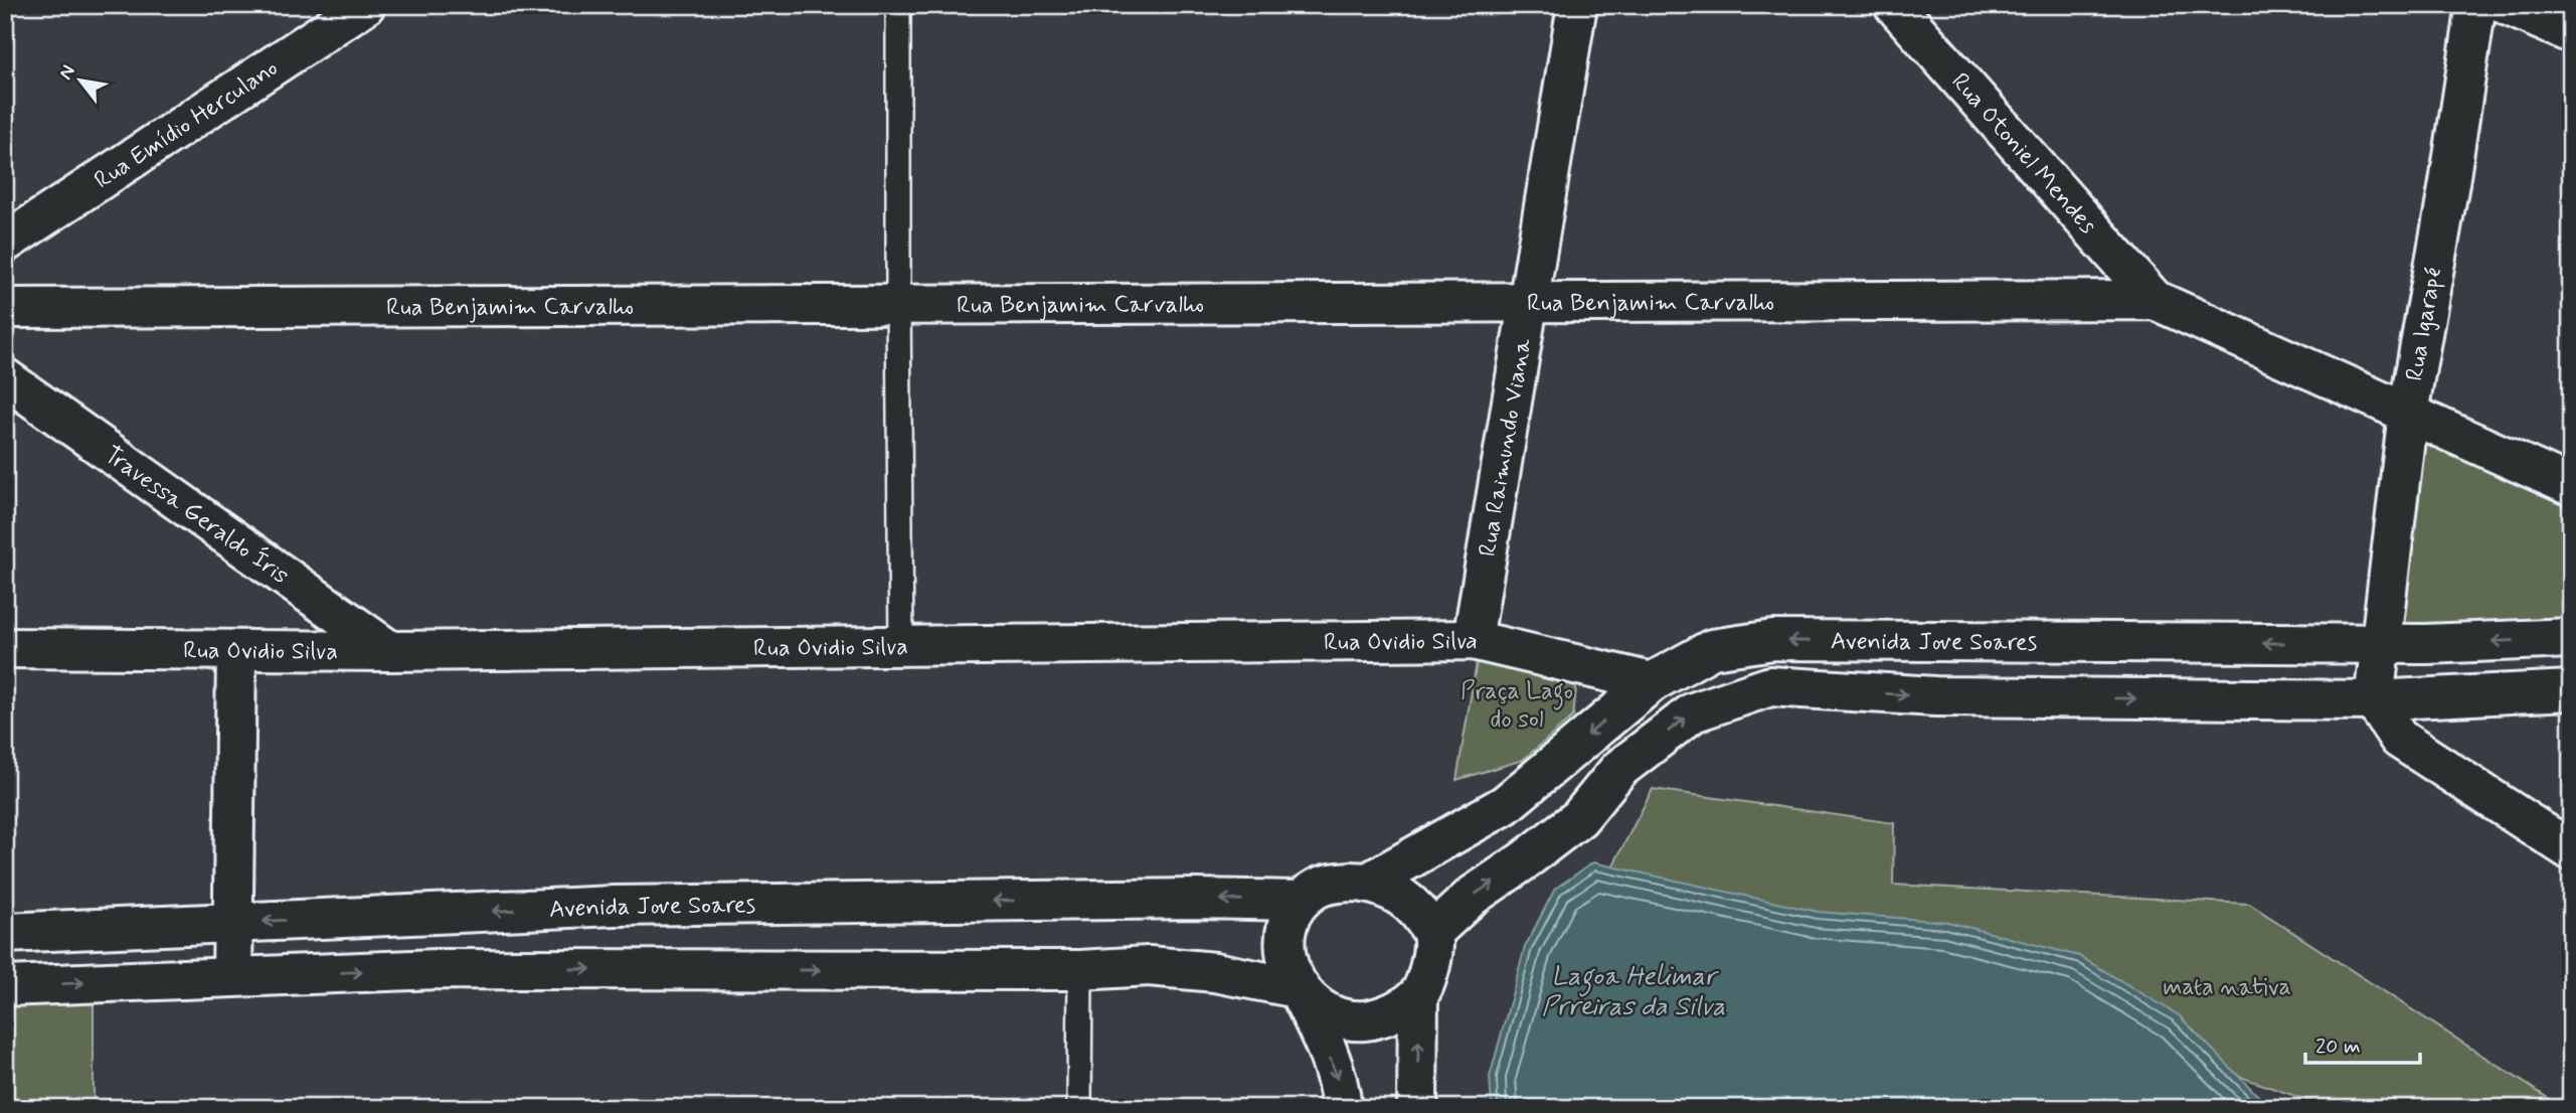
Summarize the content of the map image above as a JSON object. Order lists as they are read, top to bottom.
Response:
{
  "streets": {
    "street": [
      "Rua Emídio Herculano",
      "Rua Otoniel Mendes",
      "Rua Benjamim Carvalho",
      "Rua Igarapé",
      "Rua Raimundo Viana",
      "Travessa Geraldo Íris",
      "Avenida Jove Soares",
      "Rua Ovidio Silva"
    ]
  },
  "crossings": [
    ["Rua Otoniel Mendes", "Rua Benjamim Carvalho"],
    ["Rua Benjamim Carvalho", "Rua Raimundo Viana"],
    ["Rua Igarapé", "Avenida Jove Soares"],
    ["Rua Raimundo Viana", "Rua Ovidio Silva"],
    ["Travessa Geraldo Íris", "Rua Ovidio Silva"],
    ["Avenida Jove Soares", "Rua Ovidio Silva"]
  ],
  "water": ["Lagoa Helimar Prreiras da Silva"],
  "parks": ["Praça Lago do sol", "mata nativa"],
  "scale_bar": "20 m",
  "north": "top left"
}
